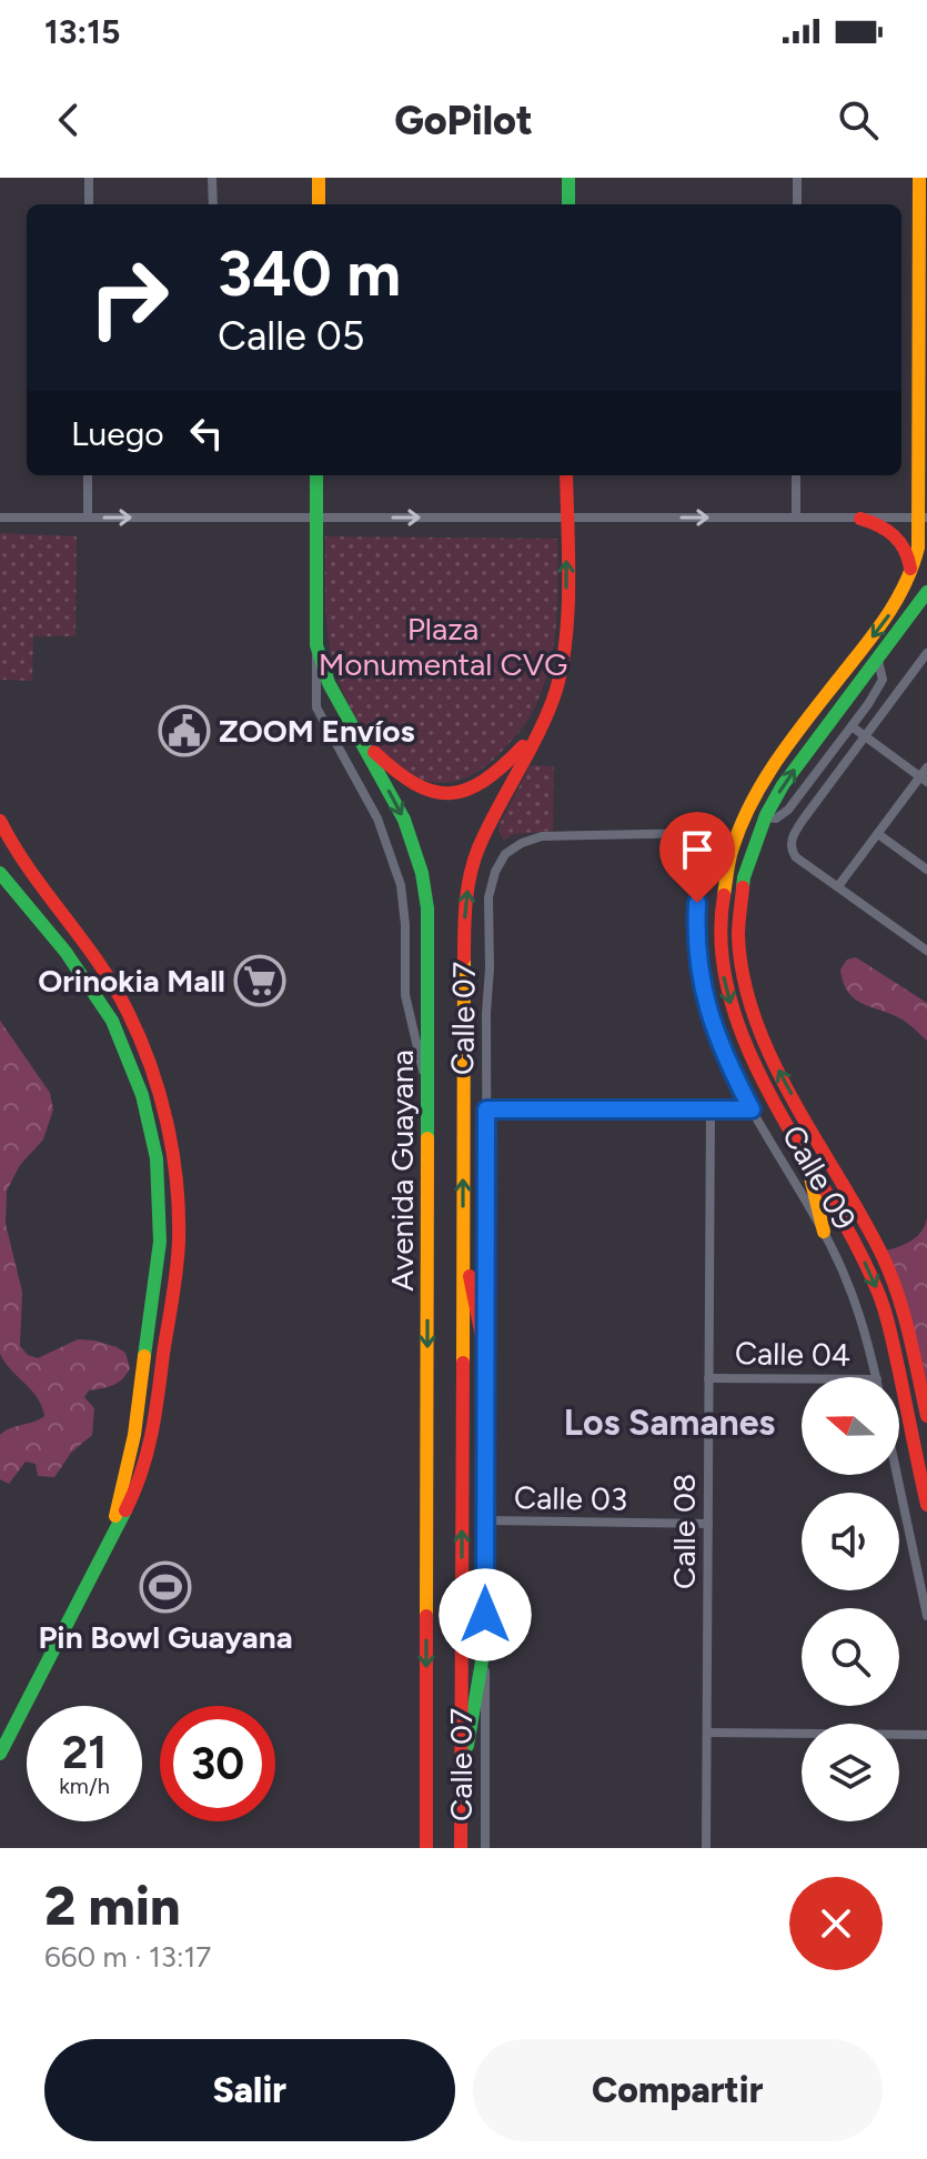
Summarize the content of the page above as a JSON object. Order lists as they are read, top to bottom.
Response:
{
  "streets": {
    "main road": ["Avenida Guayana"],
    "street": [
      "Calle 07",
      "Calle 09",
      "Calle 04",
      "Calle 03",
      "Calle 08"
    ]
  },
  "crossings": [
    ["Calle 07", "Calle 09"],
    ["Calle 07", "Calle 03"],
    ["Calle 04", "Calle 08"],
    ["Calle 03", "Calle 08"]
  ],
  "districts": ["Los Samanes"],
  "parks": ["Plaza Monumental CVG"],
  "places": {
    "public building": ["ZOOM Envíos"],
    "supermarket": ["Orinokia Mall"],
    "sports": ["Pin Bowl Guayana"]
  },
  "north": "left",
  "page": {
    "status": "13:15",
    "header": "GoPilot",
    "turn": ["340 m", "Calle 05"],
    "then": "Luego",
    "speed": "21 km/h",
    "limit": "30",
    "heading": ["2 min", "660 m · 13:17"],
    "buttons": ["Salir", "Compartir"]
  }
}
